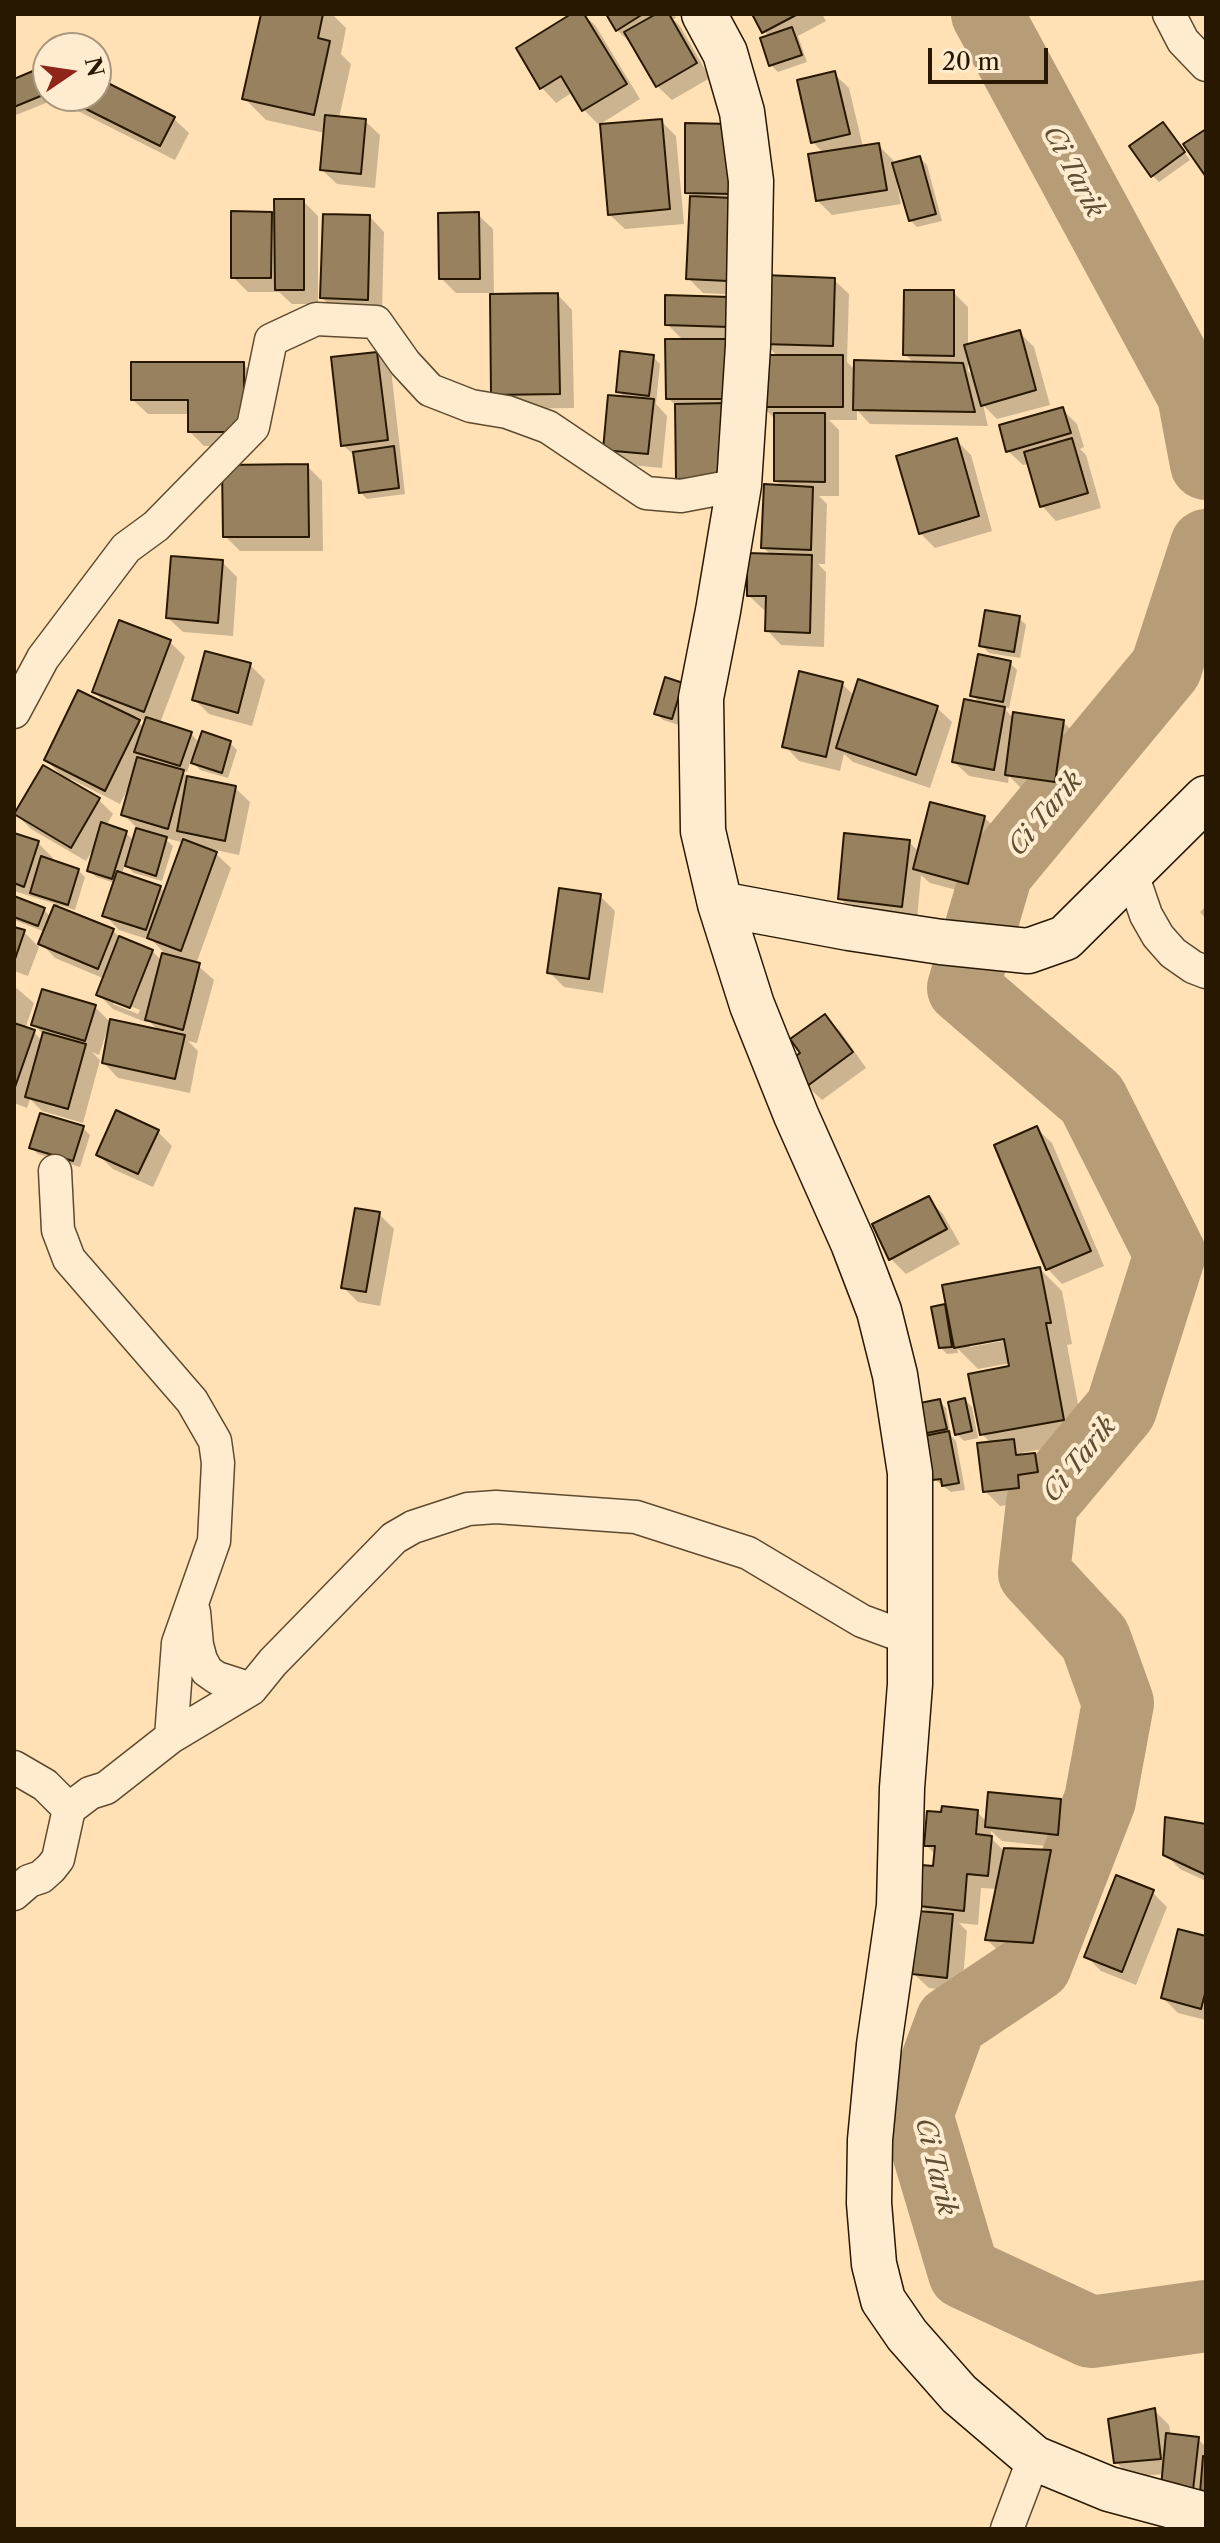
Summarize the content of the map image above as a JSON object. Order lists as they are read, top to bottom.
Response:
{
  "water": ["Ci Tarik"],
  "scale_bar": "20 m",
  "north": "right"
}
